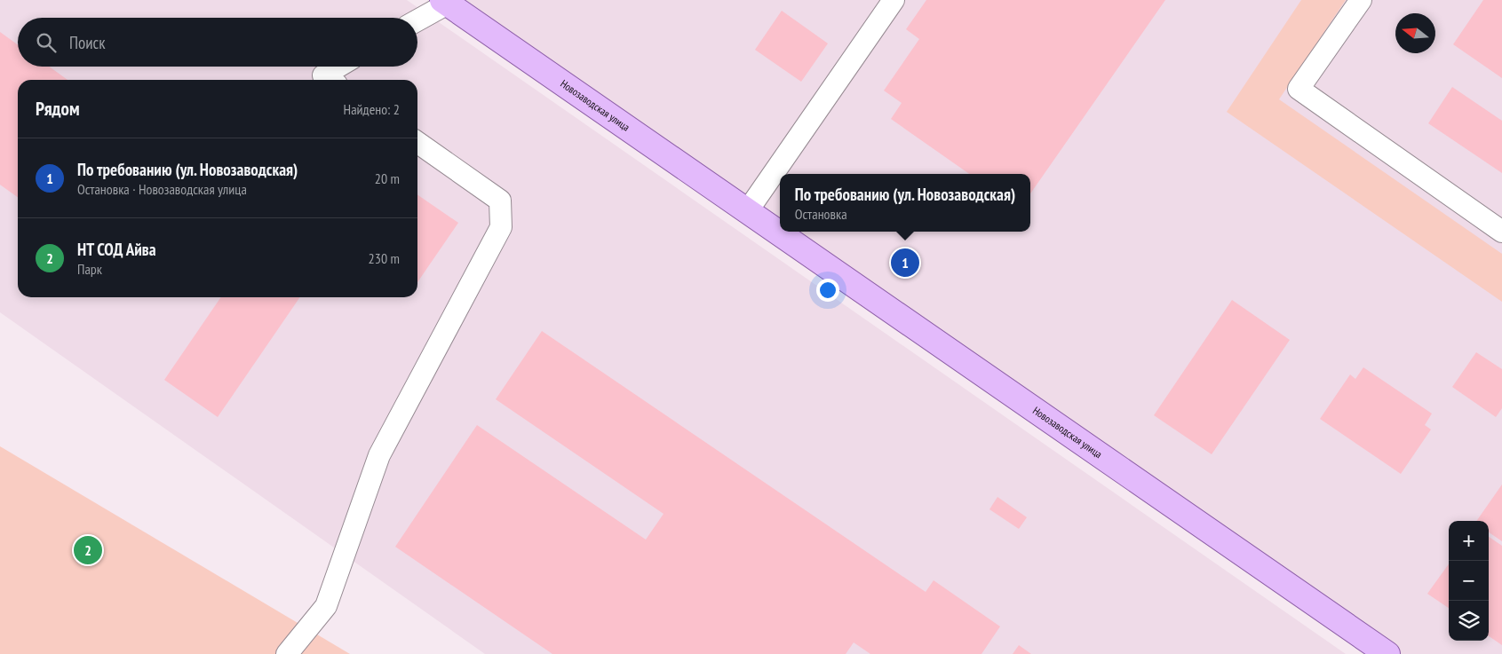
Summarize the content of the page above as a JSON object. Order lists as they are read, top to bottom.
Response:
{
  "streets": {
    "main road": ["Новозаводская улица"]
  },
  "north": "left",
  "page": {
    "search": "Поиск",
    "heading": ["Рядом", "Найдено: 2"],
    "list": [
      {
        "mark": "1",
        "name": "По требованию (ул. Новозаводская)",
        "note": "Остановка · Новозаводская улица",
        "value": "20 m"
      },
      {
        "mark": "2",
        "name": "НТ СОД Айва",
        "note": "Парк",
        "value": "230 m"
      }
    ],
    "popup": ["По требованию (ул. Новозаводская)", "Остановка"],
    "pins": ["1", "2"],
    "map_buttons": ["+", "−"]
  }
}
